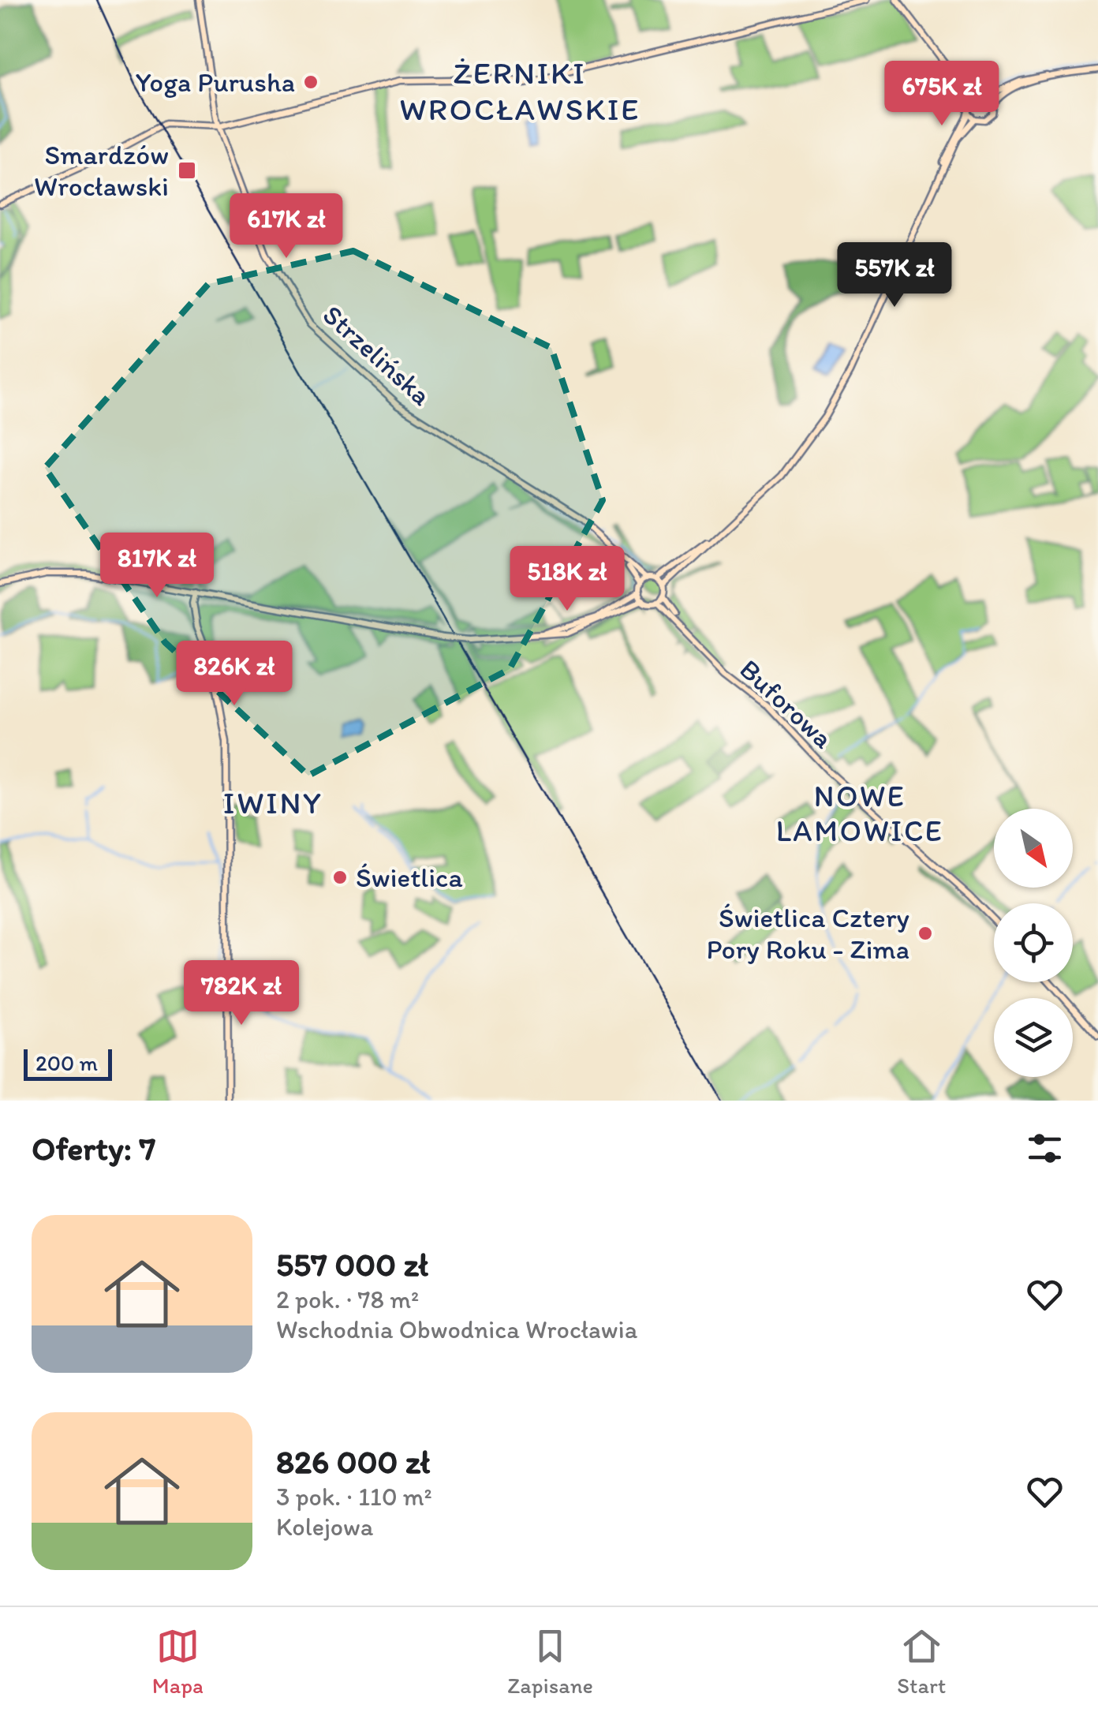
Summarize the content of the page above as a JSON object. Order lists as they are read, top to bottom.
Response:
{
  "streets": {
    "street": ["Strzelińska", "Buforowa"]
  },
  "crossings": [
    ["Strzelińska", "Buforowa"]
  ],
  "districts": ["ŻERNIKI WROCŁAWSKIE", "NOWE LAMOWICE", "IWINY"],
  "places": {
    "other": ["Yoga Purusha", "Świetlica", "Świetlica Cztery Pory Roku - Zima"],
    "transit": ["Smardzów Wrocławski"]
  },
  "scale_bar": "200 m",
  "north": "bottom right",
  "page": {
    "price": [
      "675K zł",
      "617K zł",
      "557K zł",
      "817K zł",
      "518K zł",
      "826K zł",
      "782K zł"
    ],
    "scale": "200 m",
    "heading": "Oferty: 7",
    "list": [
      {
        "name": "557 000 zł",
        "note": "2 pok. · 78 m² · Wschodnia Obwodnica Wrocławia"
      },
      {
        "name": "826 000 zł",
        "note": "3 pok. · 110 m² · Kolejowa"
      }
    ],
    "tabs": ["Mapa", "Zapisane", "Start"]
  }
}
